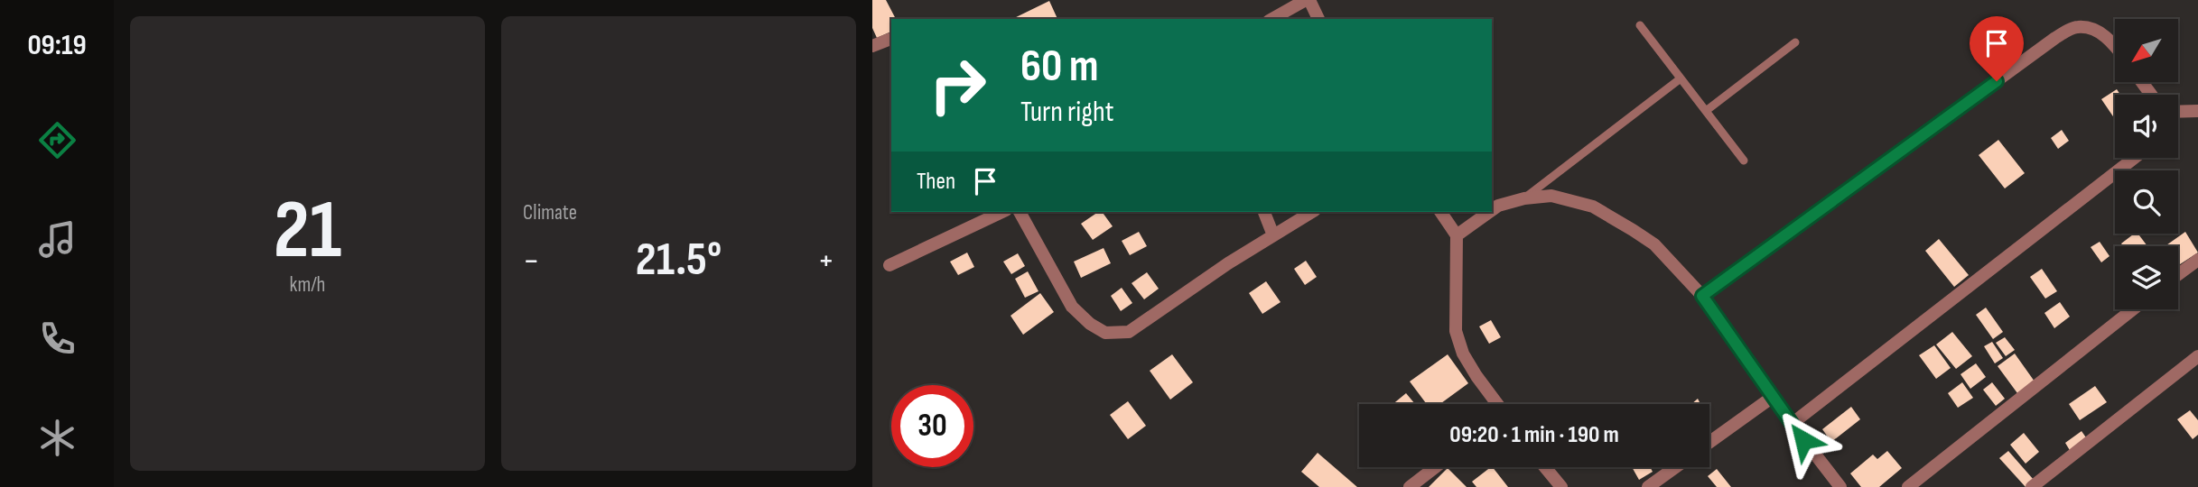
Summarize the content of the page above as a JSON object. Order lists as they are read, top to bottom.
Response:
{
  "north": "bottom left",
  "page": {
    "tabs": "09:19",
    "tile": [
      ["21", "km/h"],
      "Climate"
    ],
    "turn": ["60 m", "Turn right"],
    "then": "Then",
    "heat": ["−", "21.5°", "+"],
    "limit": "30",
    "trip": "09:20 · 1 min · 190 m"
  }
}
